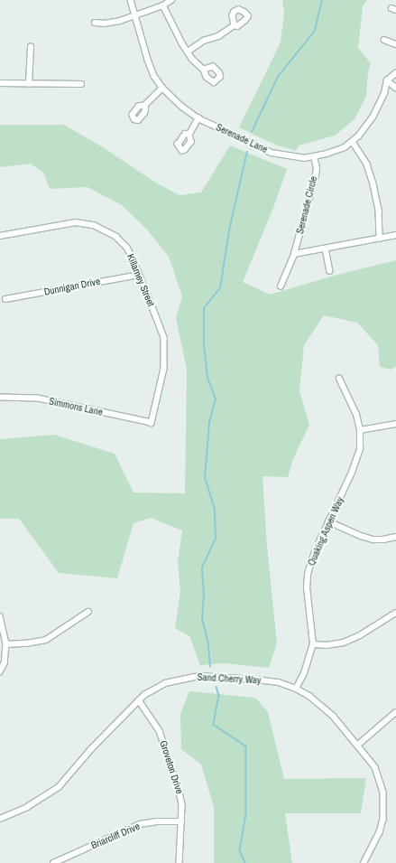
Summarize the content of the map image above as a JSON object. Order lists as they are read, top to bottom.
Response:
{
  "streets": {
    "street": [
      "Serenade Lane",
      "Serenade Circle",
      "Killarney Street",
      "Dunnigan Drive",
      "Simmons Lane",
      "Quaking Aspen Way",
      "Sand Cherry Way",
      "Groveton Drive",
      "Briarcliff Drive"
    ]
  },
  "crossings": [
    ["Serenade Lane", "Serenade Circle"],
    ["Killarney Street", "Dunnigan Drive"],
    ["Killarney Street", "Simmons Lane"],
    ["Quaking Aspen Way", "Sand Cherry Way"],
    ["Sand Cherry Way", "Groveton Drive"],
    ["Groveton Drive", "Briarcliff Drive"]
  ]
}
